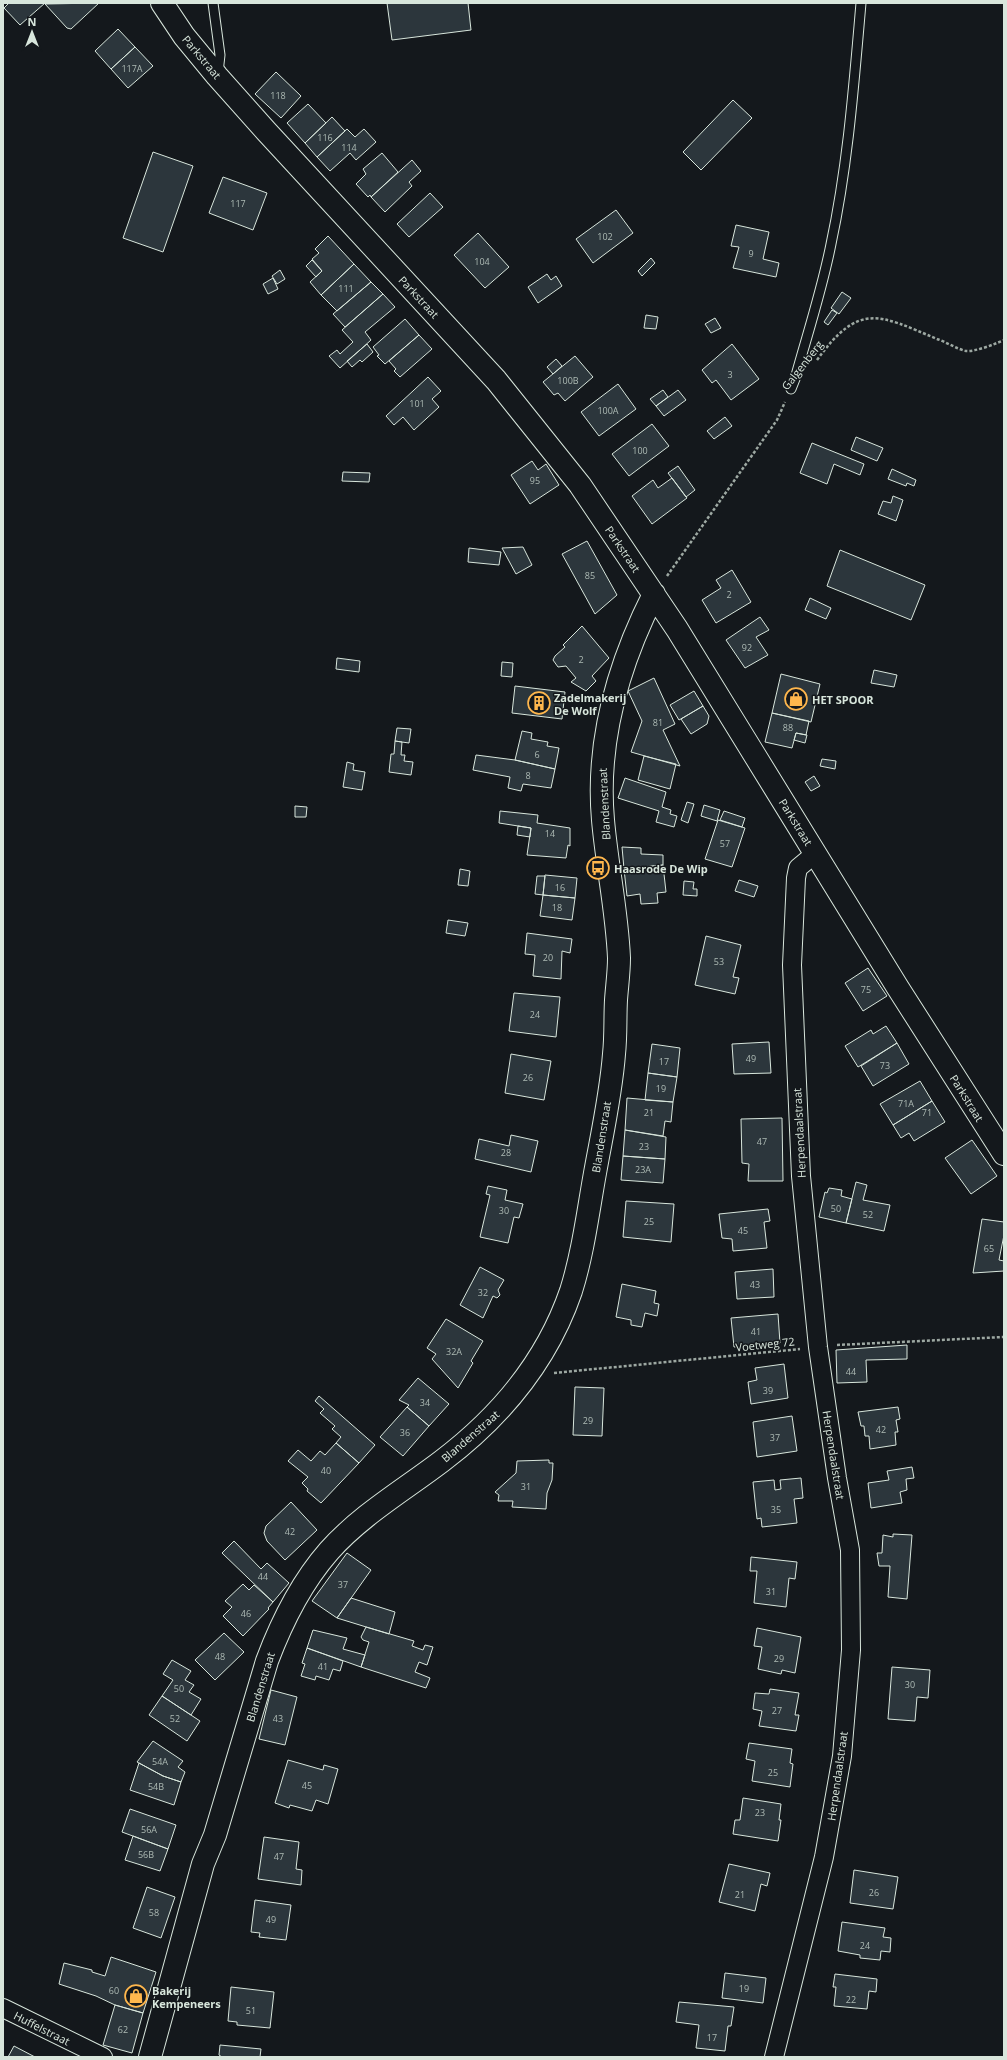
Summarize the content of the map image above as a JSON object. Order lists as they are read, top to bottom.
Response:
{
  "streets": {
    "street": [
      "Parkstraat",
      "Blandenstraat",
      "Herpendaalstraat",
      "Huffelstraat"
    ],
    "path": ["Galgenberg", "Voetweg 72"]
  },
  "crossings": [
    ["Parkstraat", "Galgenberg"],
    ["Parkstraat", "Blandenstraat"],
    ["Parkstraat", "Herpendaalstraat"],
    ["Galgenberg", "Blandenstraat"],
    ["Blandenstraat", "Voetweg 72"],
    ["Herpendaalstraat", "Voetweg 72"]
  ],
  "places": {
    "shop": ["HET SPOOR", "Bakerij Kempeneers"],
    "building": ["Zadelmakerij De Wolf"],
    "bus stop": ["Haasrode De Wip"]
  },
  "house_numbers": [
    "117A",
    "118",
    "116",
    "114",
    "117",
    "102",
    "9",
    "104",
    "111",
    "3",
    "100B",
    "101",
    "100A",
    "100",
    "95",
    "85",
    "2",
    "92",
    "2",
    "81",
    "88",
    "6",
    "8",
    "14",
    "57",
    "16",
    "18",
    "20",
    "53",
    "75",
    "24",
    "49",
    "17",
    "73",
    "26",
    "19",
    "71A",
    "21",
    "71",
    "47",
    "23",
    "28",
    "23A",
    "50",
    "30",
    "52",
    "25",
    "45",
    "65",
    "43",
    "32",
    "41",
    "32A",
    "44",
    "39",
    "34",
    "29",
    "42",
    "36",
    "37",
    "40",
    "31",
    "35",
    "42",
    "44",
    "37",
    "31",
    "46",
    "48",
    "29",
    "41",
    "30",
    "50",
    "27",
    "52",
    "43",
    "54A",
    "25",
    "45",
    "54B",
    "23",
    "56A",
    "56B",
    "47",
    "26",
    "21",
    "58",
    "49",
    "24",
    "19",
    "60",
    "22",
    "51",
    "62",
    "17"
  ],
  "north": "top"
}
